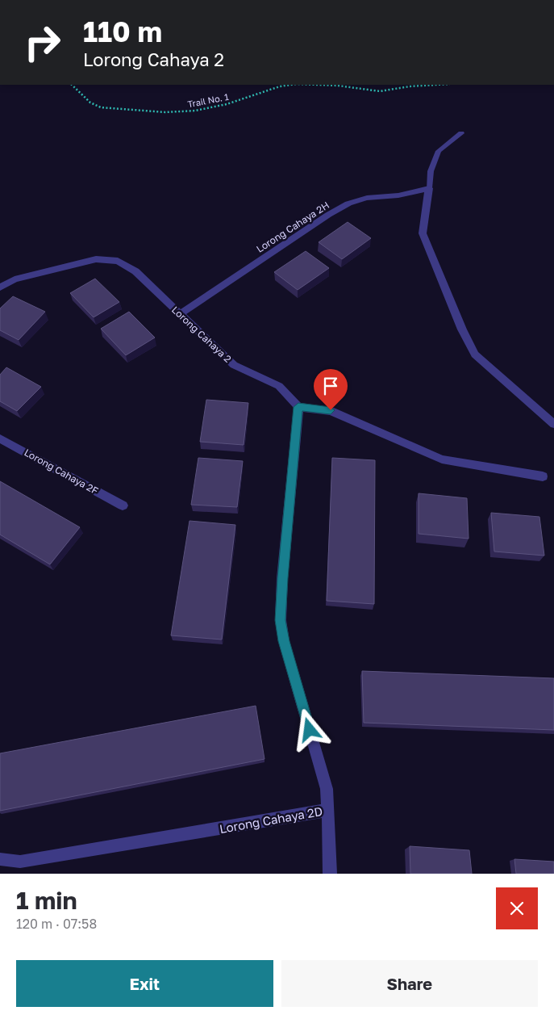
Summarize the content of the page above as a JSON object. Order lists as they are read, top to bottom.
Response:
{
  "streets": {
    "street": [
      "Lorong Cahaya 2H",
      "Lorong Cahaya 2",
      "Lorong Cahaya 2F",
      "Lorong Cahaya 2D"
    ],
    "path": ["Trail No. 1"]
  },
  "crossings": [
    ["Lorong Cahaya 2H", "Lorong Cahaya 2"],
    ["Lorong Cahaya 2", "Lorong Cahaya 2D"]
  ],
  "page": {
    "turn": ["110 m", "Lorong Cahaya 2"],
    "heading": ["1 min", "120 m · 07:58"],
    "buttons": ["Exit", "Share"]
  }
}
